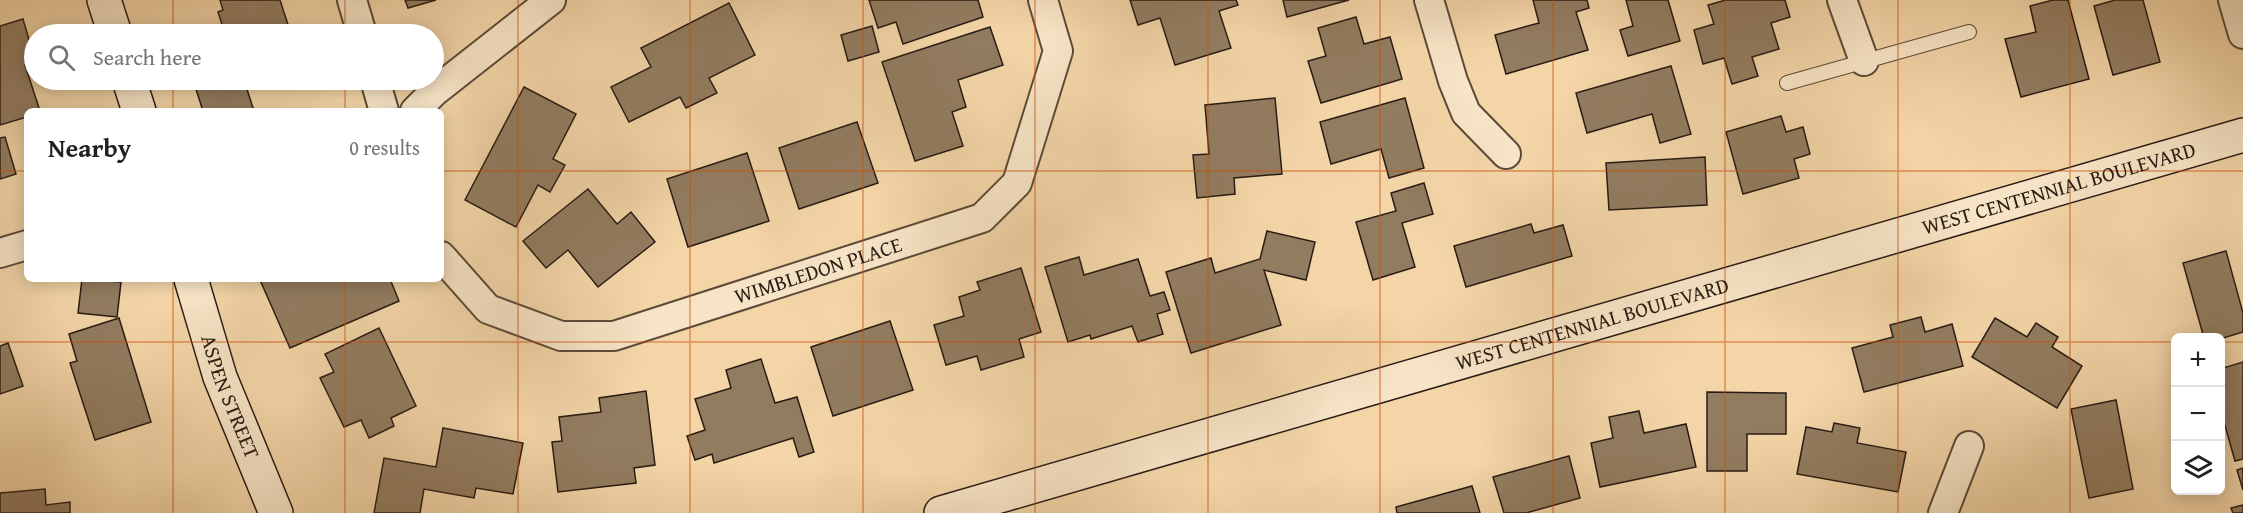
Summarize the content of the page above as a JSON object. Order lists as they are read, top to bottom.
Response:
{
  "streets": {
    "main road": ["WEST CENTENNIAL BOULEVARD", "ASPEN STREET"],
    "street": ["WIMBLEDON PLACE"]
  },
  "page": {
    "search": "Search here",
    "heading": ["Nearby", "0 results"],
    "map_buttons": ["+", "−"]
  }
}
